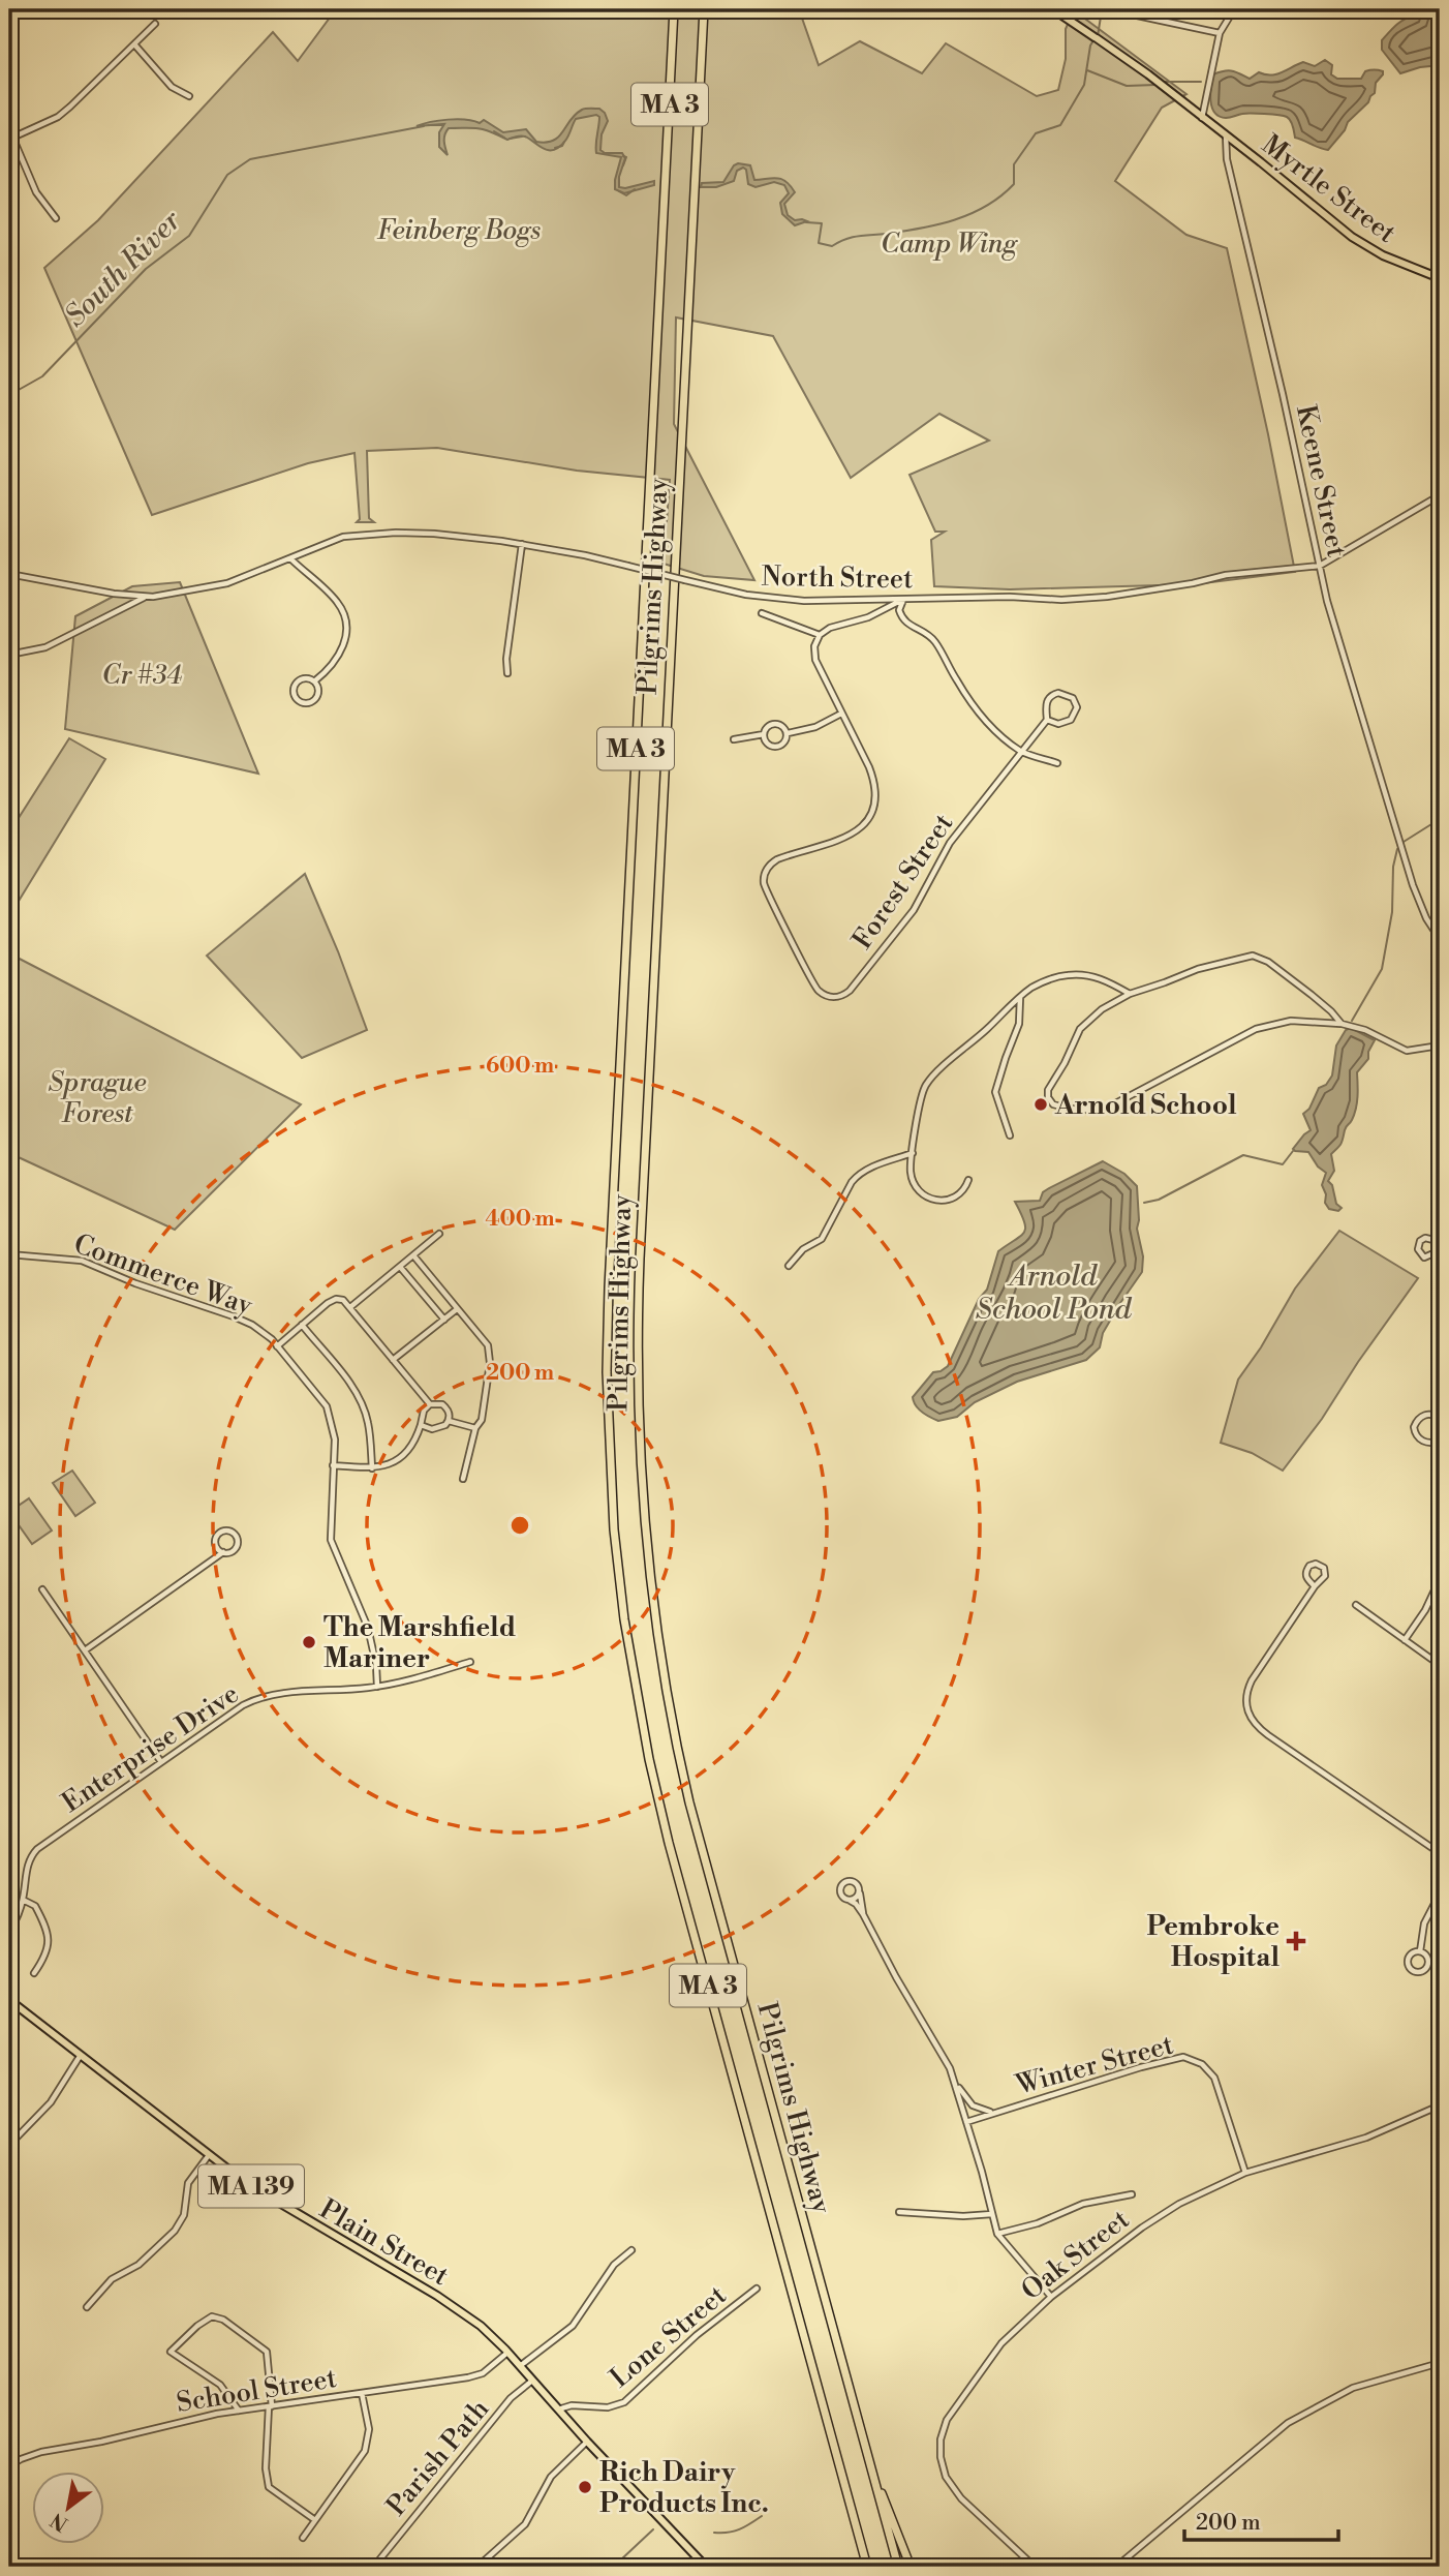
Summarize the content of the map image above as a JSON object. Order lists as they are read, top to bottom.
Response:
{
  "streets": {
    "highway": ["MA 3", "Pilgrims Highway"],
    "main road": ["Myrtle Street", "MA 139", "Plain Street"],
    "street": [
      "Keene Street",
      "North Street",
      "Forest Street",
      "Commerce Way",
      "Enterprise Drive",
      "Winter Street",
      "Oak Street",
      "Lone Street",
      "School Street",
      "Parish Path"
    ]
  },
  "crossings": [
    ["Myrtle Street", "Keene Street"],
    ["Keene Street", "North Street"],
    ["Commerce Way", "Enterprise Drive"],
    ["Winter Street", "Oak Street"],
    ["Plain Street", "Lone Street"],
    ["Plain Street", "School Street"],
    ["Plain Street", "Parish Path"]
  ],
  "water": ["South River", "Arnold School Pond"],
  "parks": [
    "Feinberg Bogs",
    "Camp Wing",
    "Cr #34",
    "Sprague Forest"
  ],
  "places": {
    "other": ["Arnold School", "The Marshfield Mariner", "Rich Dairy Products Inc."],
    "health": ["Pembroke Hospital"]
  },
  "scale_bar": "200 m",
  "north": "bottom left",
  "rings": ["600 m", "400 m", "200 m"]
}
